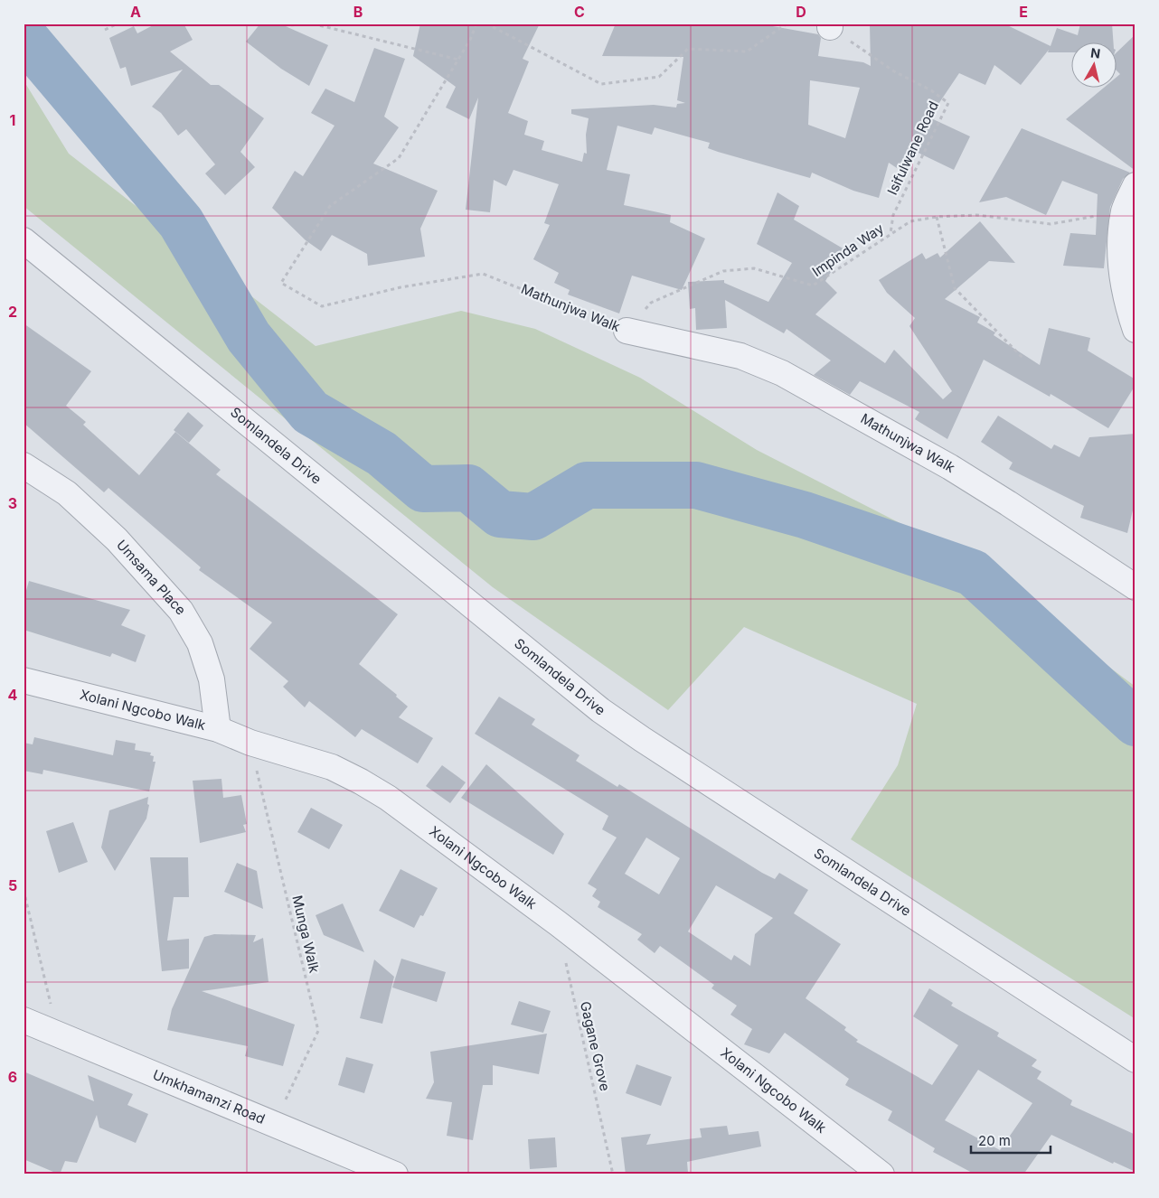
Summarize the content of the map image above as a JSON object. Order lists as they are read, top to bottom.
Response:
{
  "streets": {
    "street": [
      "Mathunjwa Walk",
      "Somlandela Drive",
      "Umsama Place",
      "Xolani Ngcobo Walk",
      "Umkhamanzi Road"
    ],
    "path": [
      "Isifulwane Road",
      "Impinda Way",
      "Munga Walk",
      "Gagane Grove"
    ]
  },
  "crossings": [
    ["Isifulwane Road", "Impinda Way"],
    ["Impinda Way", "Mathunjwa Walk"],
    ["Umsama Place", "Xolani Ngcobo Walk"],
    ["Xolani Ngcobo Walk", "Munga Walk"],
    ["Xolani Ngcobo Walk", "Gagane Grove"],
    ["Munga Walk", "Umkhamanzi Road"]
  ],
  "scale_bar": "20 m",
  "north": "top",
  "grid": {
    "columns": [
      "A",
      "B",
      "C",
      "D",
      "E"
    ],
    "rows": [
      "1",
      "2",
      "3",
      "4",
      "5",
      "6"
    ]
  }
}
